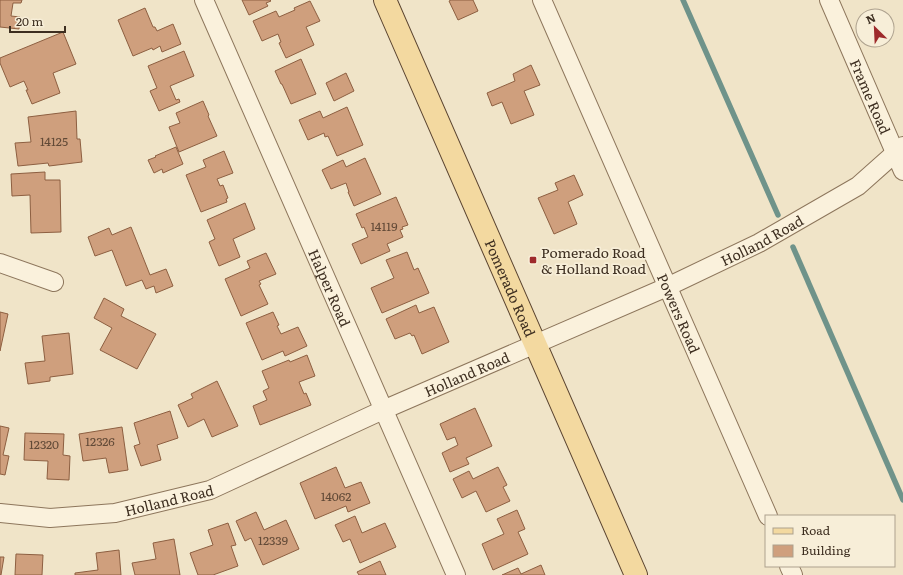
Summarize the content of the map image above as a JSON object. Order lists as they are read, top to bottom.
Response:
{
  "streets": {
    "main road": ["Pomerado Road"],
    "street": [
      "Frame Road",
      "Holland Road",
      "Halper Road",
      "Powers Road"
    ]
  },
  "crossings": [
    ["Frame Road", "Holland Road"],
    ["Holland Road", "Halper Road"],
    ["Holland Road", "Pomerado Road"],
    ["Holland Road", "Powers Road"]
  ],
  "places": {
    "transit": ["Pomerado Road & Holland Road"]
  },
  "house_numbers": [
    "14125",
    "14119",
    "12326",
    "12320",
    "14062",
    "12339"
  ],
  "legend": ["Road", "Building"],
  "scale_bar": "20 m",
  "north": "top left"
}
